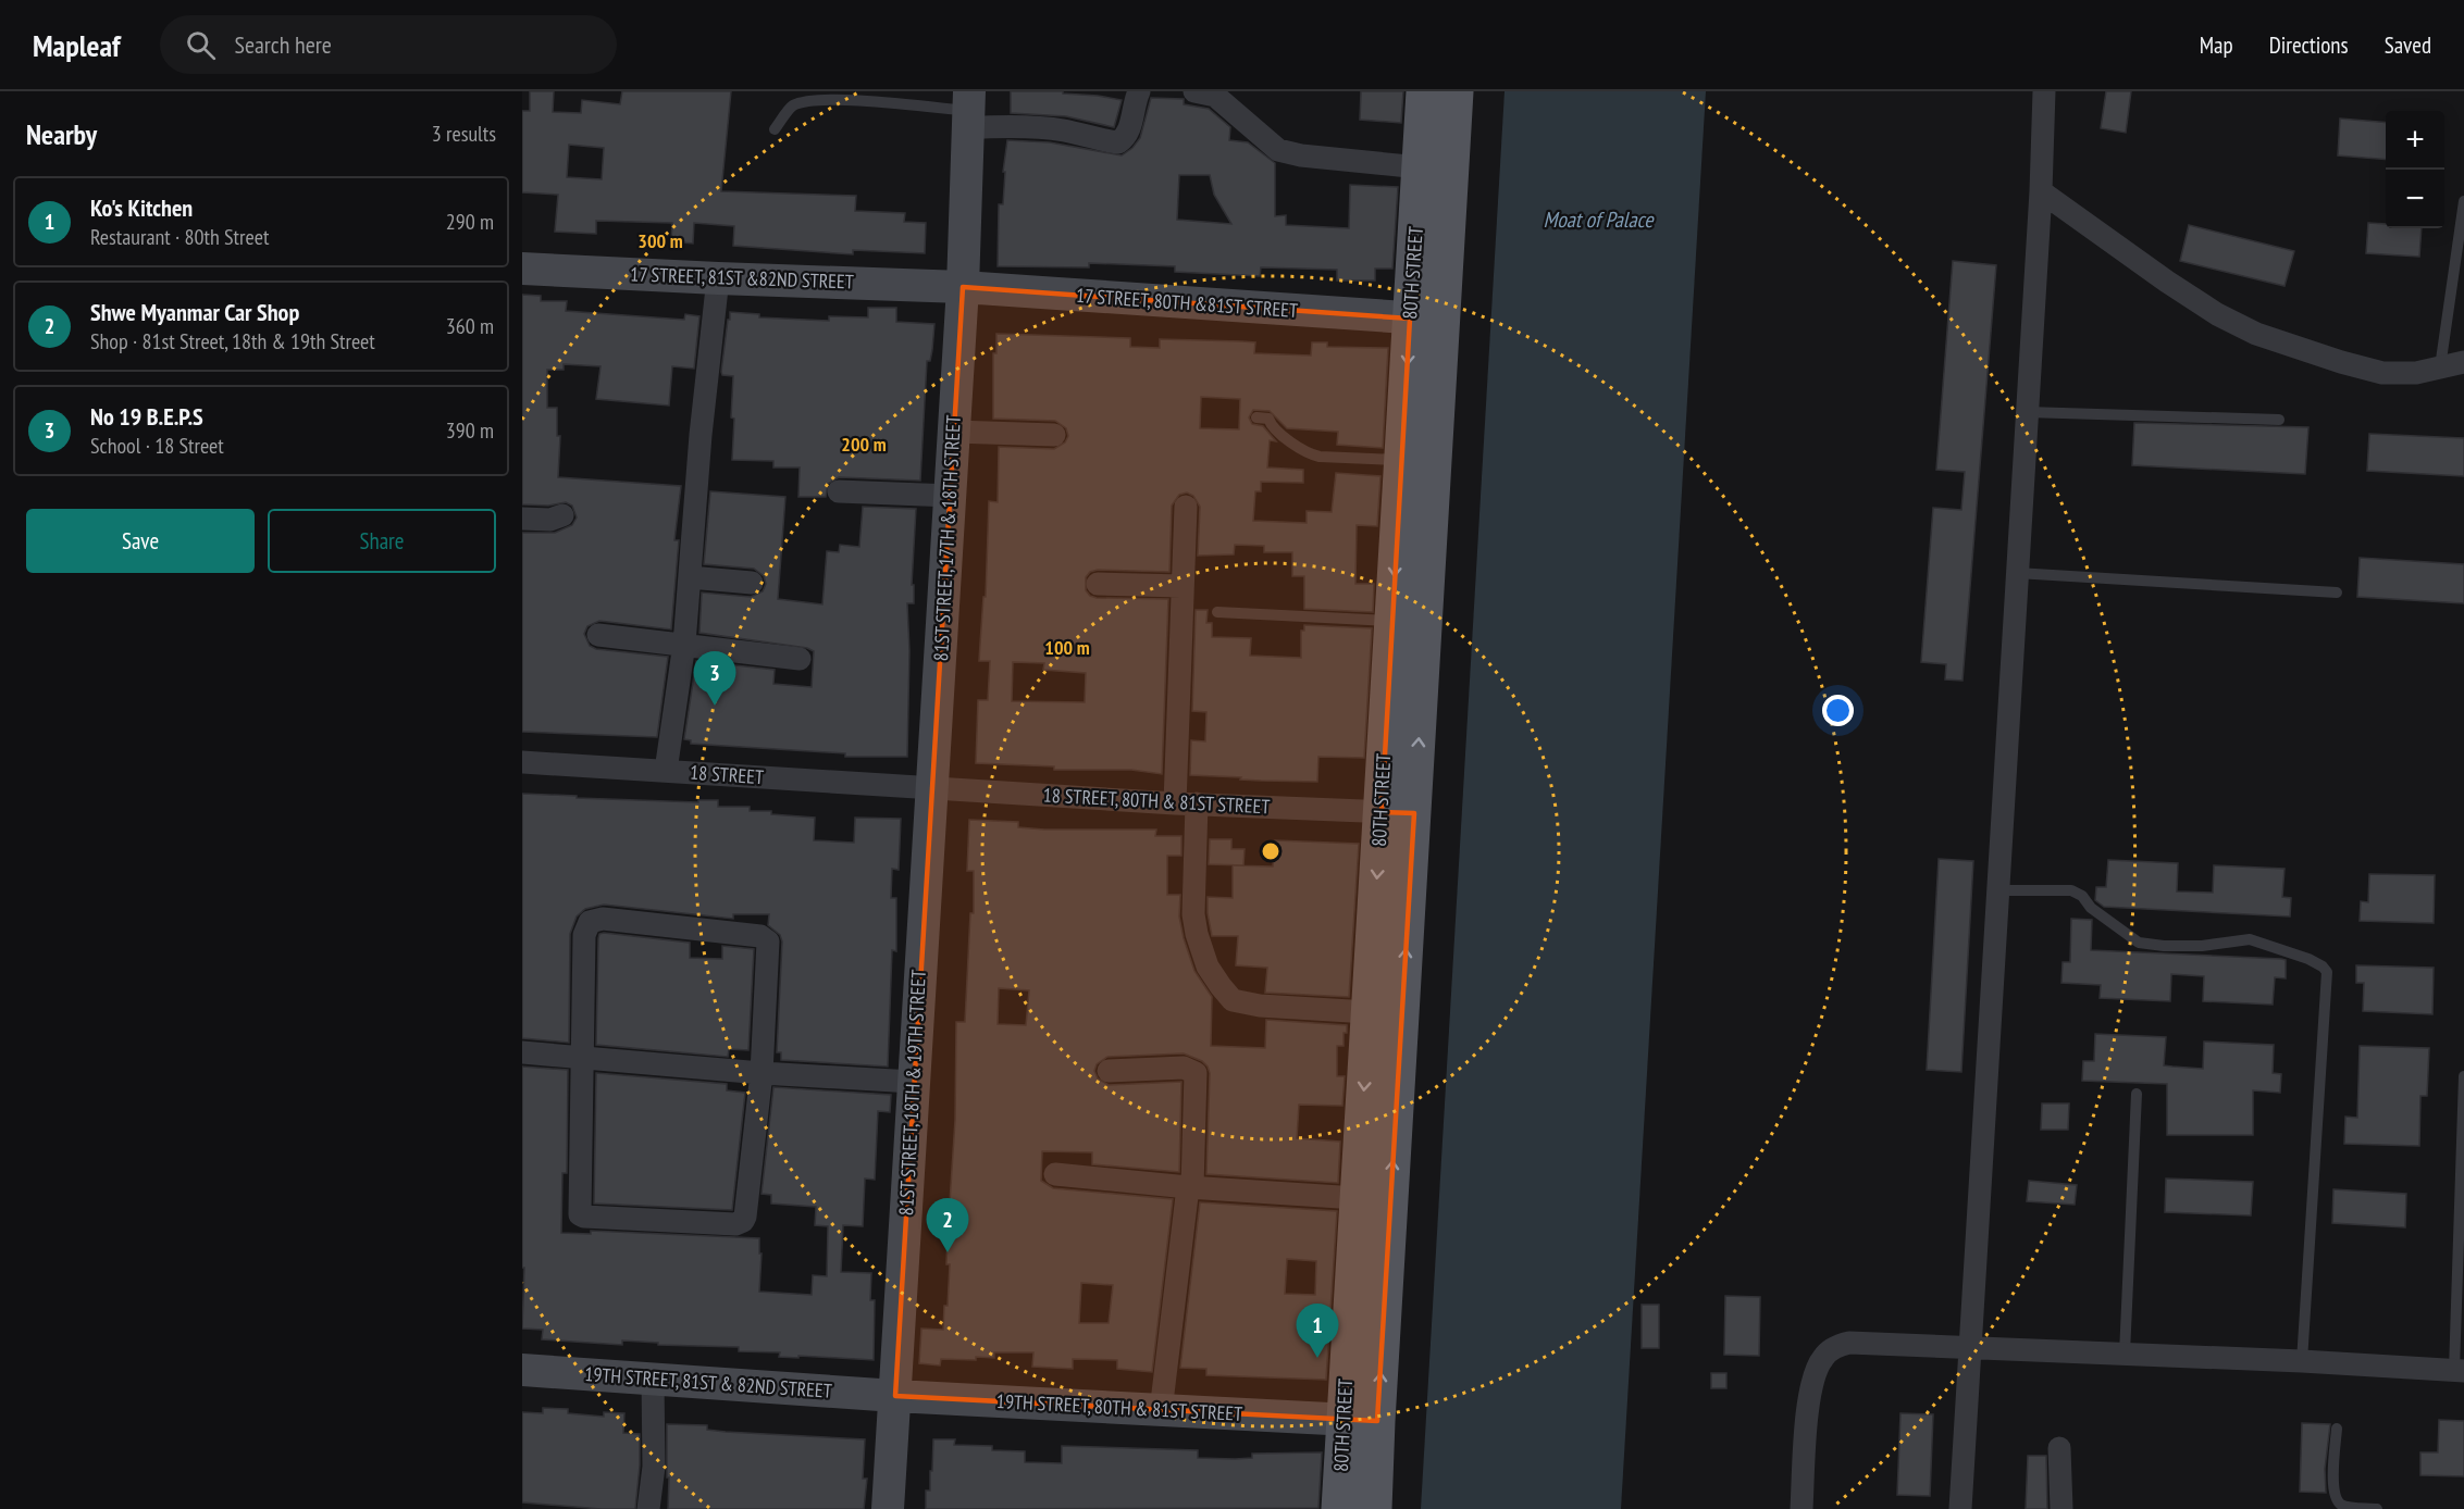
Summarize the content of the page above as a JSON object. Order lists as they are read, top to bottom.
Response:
{
  "streets": {
    "main road": ["80TH STREET"],
    "street": [
      "17 STREET, 81ST &82ND STREET",
      "17 STREET, 80TH &81ST STREET",
      "81ST STREET, 17TH & 18TH STREET",
      "18 STREET",
      "18 STREET, 80TH & 81ST STREET",
      "81ST STREET, 18TH & 19TH STREET",
      "19TH STREET, 81ST & 82ND STREET",
      "19TH STREET, 80TH & 81ST STREET"
    ]
  },
  "crossings": [
    ["80TH STREET", "17 STREET, 80TH &81ST STREET"],
    ["80TH STREET", "18 STREET, 80TH & 81ST STREET"],
    ["80TH STREET", "19TH STREET, 80TH & 81ST STREET"],
    ["17 STREET, 81ST &82ND STREET", "17 STREET, 80TH &81ST STREET"],
    ["17 STREET, 81ST &82ND STREET", "81ST STREET, 17TH & 18TH STREET"],
    ["17 STREET, 80TH &81ST STREET", "81ST STREET, 17TH & 18TH STREET"],
    ["81ST STREET, 17TH & 18TH STREET", "18 STREET"],
    ["81ST STREET, 17TH & 18TH STREET", "18 STREET, 80TH & 81ST STREET"],
    ["81ST STREET, 17TH & 18TH STREET", "81ST STREET, 18TH & 19TH STREET"],
    ["18 STREET", "18 STREET, 80TH & 81ST STREET"],
    ["18 STREET", "81ST STREET, 18TH & 19TH STREET"],
    ["18 STREET, 80TH & 81ST STREET", "81ST STREET, 18TH & 19TH STREET"],
    ["81ST STREET, 18TH & 19TH STREET", "19TH STREET, 81ST & 82ND STREET"],
    ["81ST STREET, 18TH & 19TH STREET", "19TH STREET, 80TH & 81ST STREET"],
    ["19TH STREET, 81ST & 82ND STREET", "19TH STREET, 80TH & 81ST STREET"]
  ],
  "water": ["Moat of Palace"],
  "page": {
    "header": "Mapleaf",
    "search": "Search here",
    "nav": ["Map", "Directions", "Saved"],
    "heading": ["Nearby", "3 results"],
    "map_buttons": ["+", "−"],
    "list": [
      {
        "mark": "1",
        "name": "Ko's Kitchen",
        "note": "Restaurant · 80th Street",
        "value": "290 m"
      },
      {
        "mark": "2",
        "name": "Shwe Myanmar Car Shop",
        "note": "Shop · 81st Street, 18th & 19th Street",
        "value": "360 m"
      },
      {
        "mark": "3",
        "name": "No 19 B.E.P.S",
        "note": "School · 18 Street",
        "value": "390 m"
      }
    ],
    "buttons": ["Save", "Share"],
    "pins": ["3", "2", "1"]
  },
  "rings": ["300 m", "200 m", "100 m"]
}
